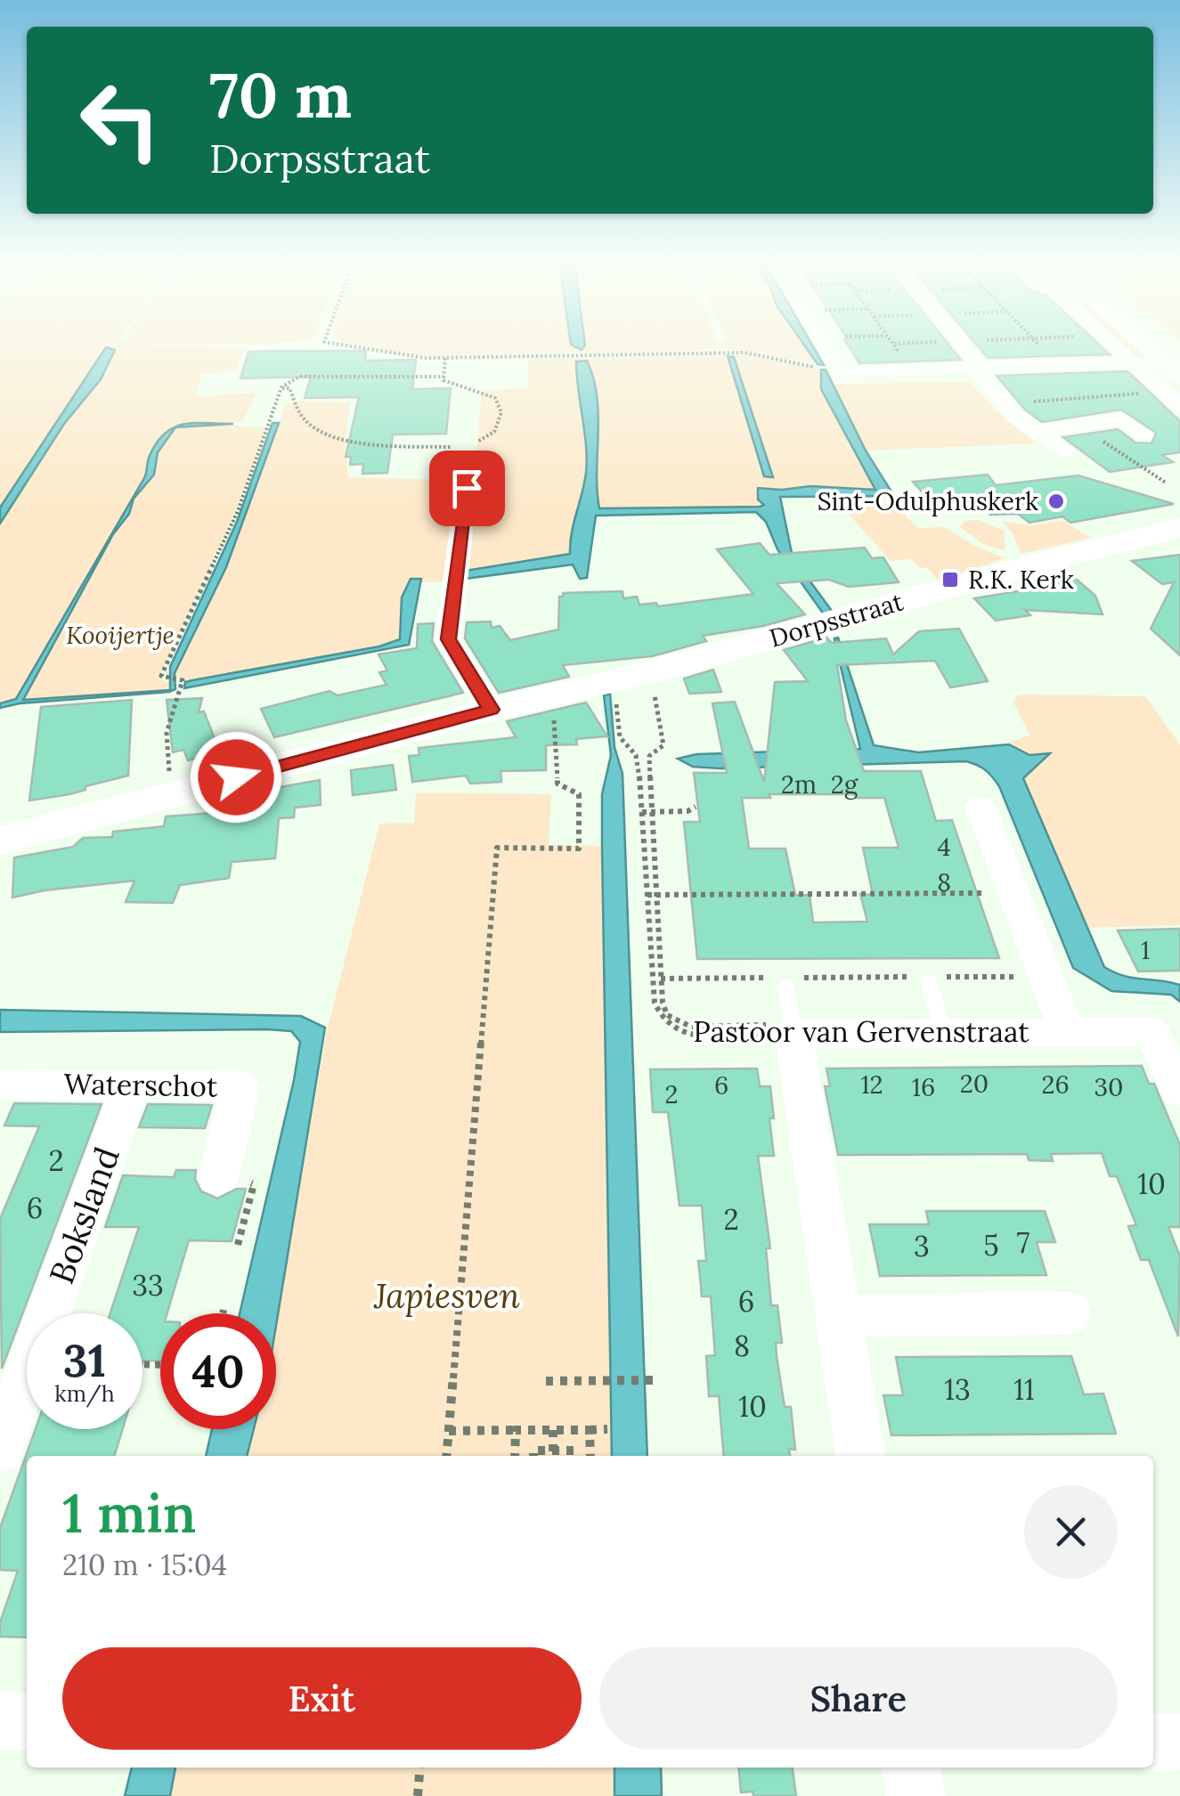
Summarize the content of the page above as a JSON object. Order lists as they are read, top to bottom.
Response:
{
  "streets": {
    "street": [
      "Dorpsstraat",
      "Pastoor van Gervenstraat",
      "Waterschot",
      "Boksland"
    ]
  },
  "crossings": [
    ["Dorpsstraat", "Pastoor van Gervenstraat"],
    ["Waterschot", "Boksland"]
  ],
  "parks": ["Kooijertje", "Japiesven"],
  "places": {
    "other": ["Sint-Odulphuskerk"],
    "transit": ["R.K. Kerk"]
  },
  "house_numbers": [
    "2m",
    "2g",
    "4",
    "8",
    "1",
    "20",
    "12",
    "26",
    "6",
    "16",
    "30",
    "2",
    "2",
    "10",
    "6",
    "2",
    "7",
    "5",
    "3",
    "33",
    "6",
    "8",
    "13",
    "11",
    "10"
  ],
  "page": {
    "turn": ["70 m", "Dorpsstraat"],
    "speed": "31 km/h",
    "limit": "40",
    "heading": ["1 min", "210 m · 15:04"],
    "buttons": ["Exit", "Share"]
  }
}
